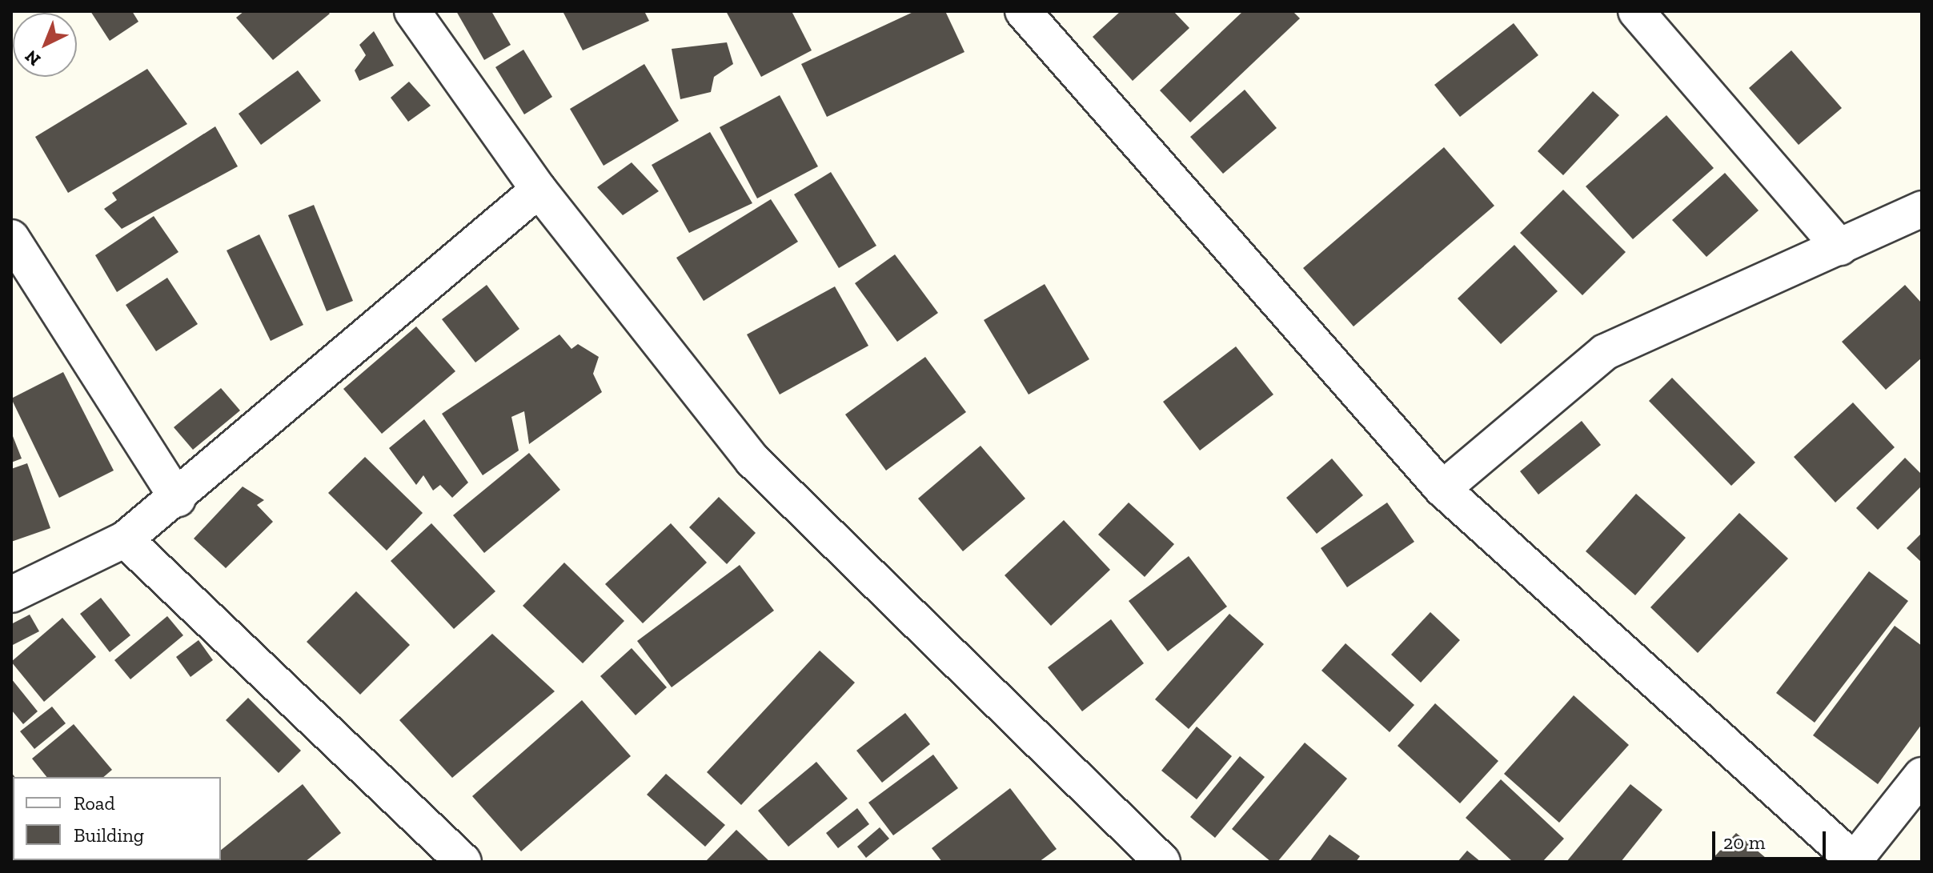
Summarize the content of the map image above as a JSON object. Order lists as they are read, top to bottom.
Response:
{
  "legend": ["Road", "Building"],
  "scale_bar": "20 m",
  "north": "bottom left"
}
